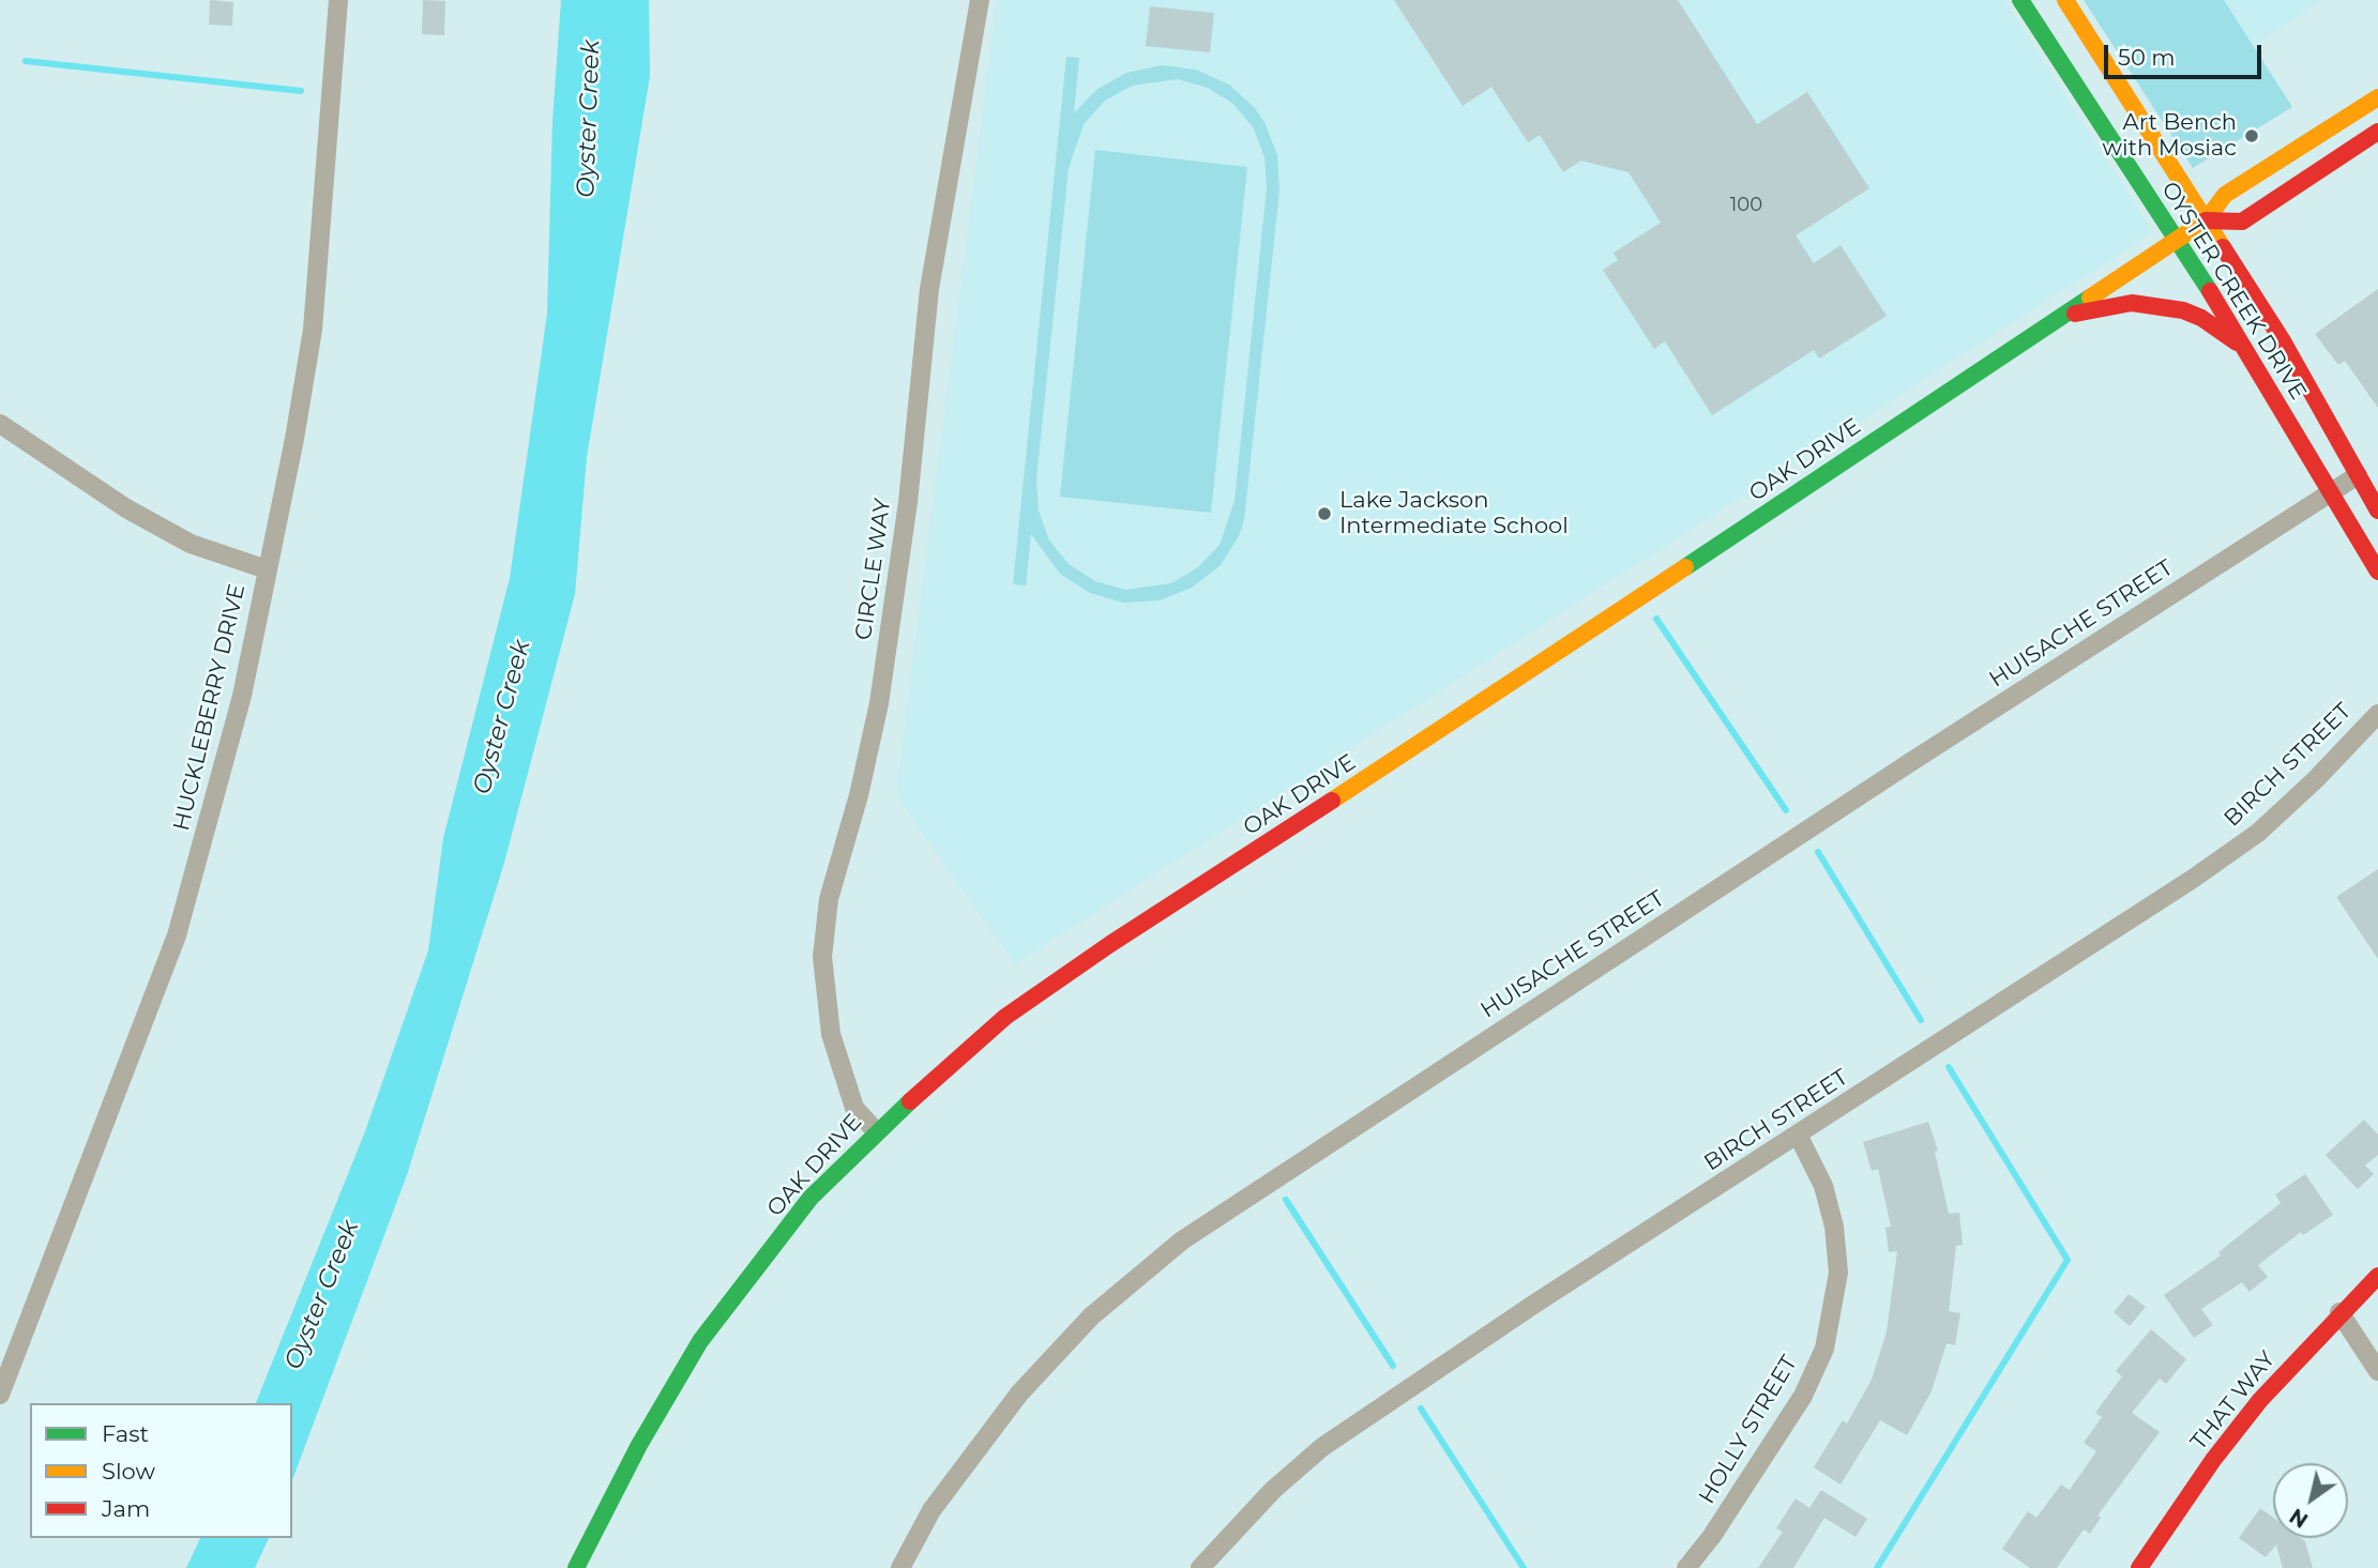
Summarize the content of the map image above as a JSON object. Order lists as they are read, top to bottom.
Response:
{
  "streets": {
    "street": [
      "OYSTER CREEK DRIVE",
      "OAK DRIVE",
      "CIRCLE WAY",
      "HUISACHE STREET",
      "HUCKLEBERRY DRIVE",
      "BIRCH STREET",
      "THAT WAY",
      "HOLLY STREET"
    ]
  },
  "crossings": [
    ["OYSTER CREEK DRIVE", "OAK DRIVE"],
    ["OYSTER CREEK DRIVE", "HUISACHE STREET"],
    ["OAK DRIVE", "CIRCLE WAY"],
    ["BIRCH STREET", "HOLLY STREET"]
  ],
  "water": ["Oyster Creek"],
  "places": ["Art Bench with Mosiac", "Lake Jackson Intermediate School"],
  "house_numbers": ["100"],
  "legend": ["Fast", "Slow", "Jam"],
  "scale_bar": "50 m",
  "north": "bottom left"
}
